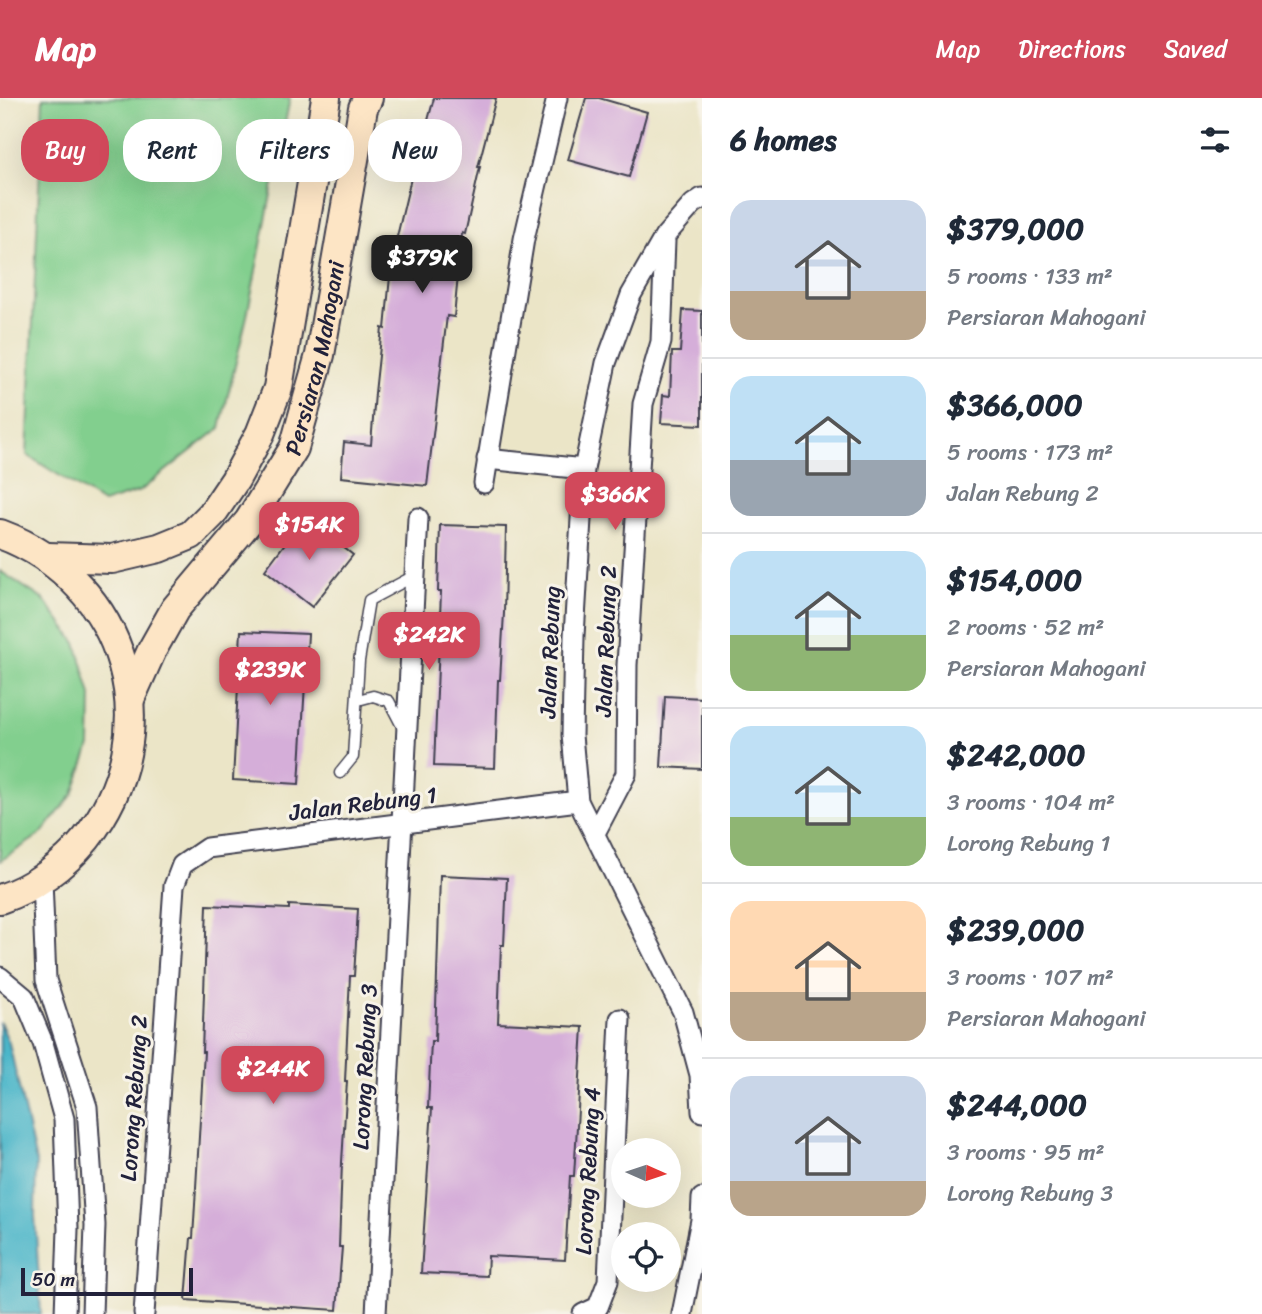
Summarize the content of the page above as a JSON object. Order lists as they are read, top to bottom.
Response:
{
  "streets": {
    "main road": ["Persiaran Mahogani"],
    "street": [
      "Jalan Rebung 2",
      "Jalan Rebung",
      "Jalan Rebung 1",
      "Lorong Rebung 3",
      "Lorong Rebung 2",
      "Lorong Rebung 4"
    ]
  },
  "crossings": [
    ["Jalan Rebung 2", "Jalan Rebung"],
    ["Jalan Rebung", "Jalan Rebung 1"],
    ["Jalan Rebung 1", "Lorong Rebung 3"],
    ["Jalan Rebung 1", "Lorong Rebung 2"]
  ],
  "scale_bar": "50 m",
  "north": "right",
  "page": {
    "header": "Map",
    "nav": ["Map", "Directions", "Saved"],
    "heading": "6 homes",
    "chip": [
      "Buy",
      "Rent",
      "Filters",
      "New"
    ],
    "list": [
      {
        "name": "$379,000",
        "note": "5 rooms · 133 m² · Persiaran Mahogani"
      },
      {
        "name": "$366,000",
        "note": "5 rooms · 173 m² · Jalan Rebung 2"
      },
      {
        "name": "$154,000",
        "note": "2 rooms · 52 m² · Persiaran Mahogani"
      },
      {
        "name": "$242,000",
        "note": "3 rooms · 104 m² · Lorong Rebung 1"
      },
      {
        "name": "$239,000",
        "note": "3 rooms · 107 m² · Persiaran Mahogani"
      },
      {
        "name": "$244,000",
        "note": "3 rooms · 95 m² · Lorong Rebung 3"
      }
    ],
    "price": [
      "$379K",
      "$366K",
      "$154K",
      "$242K",
      "$239K",
      "$244K"
    ],
    "scale": "50 m"
  }
}
